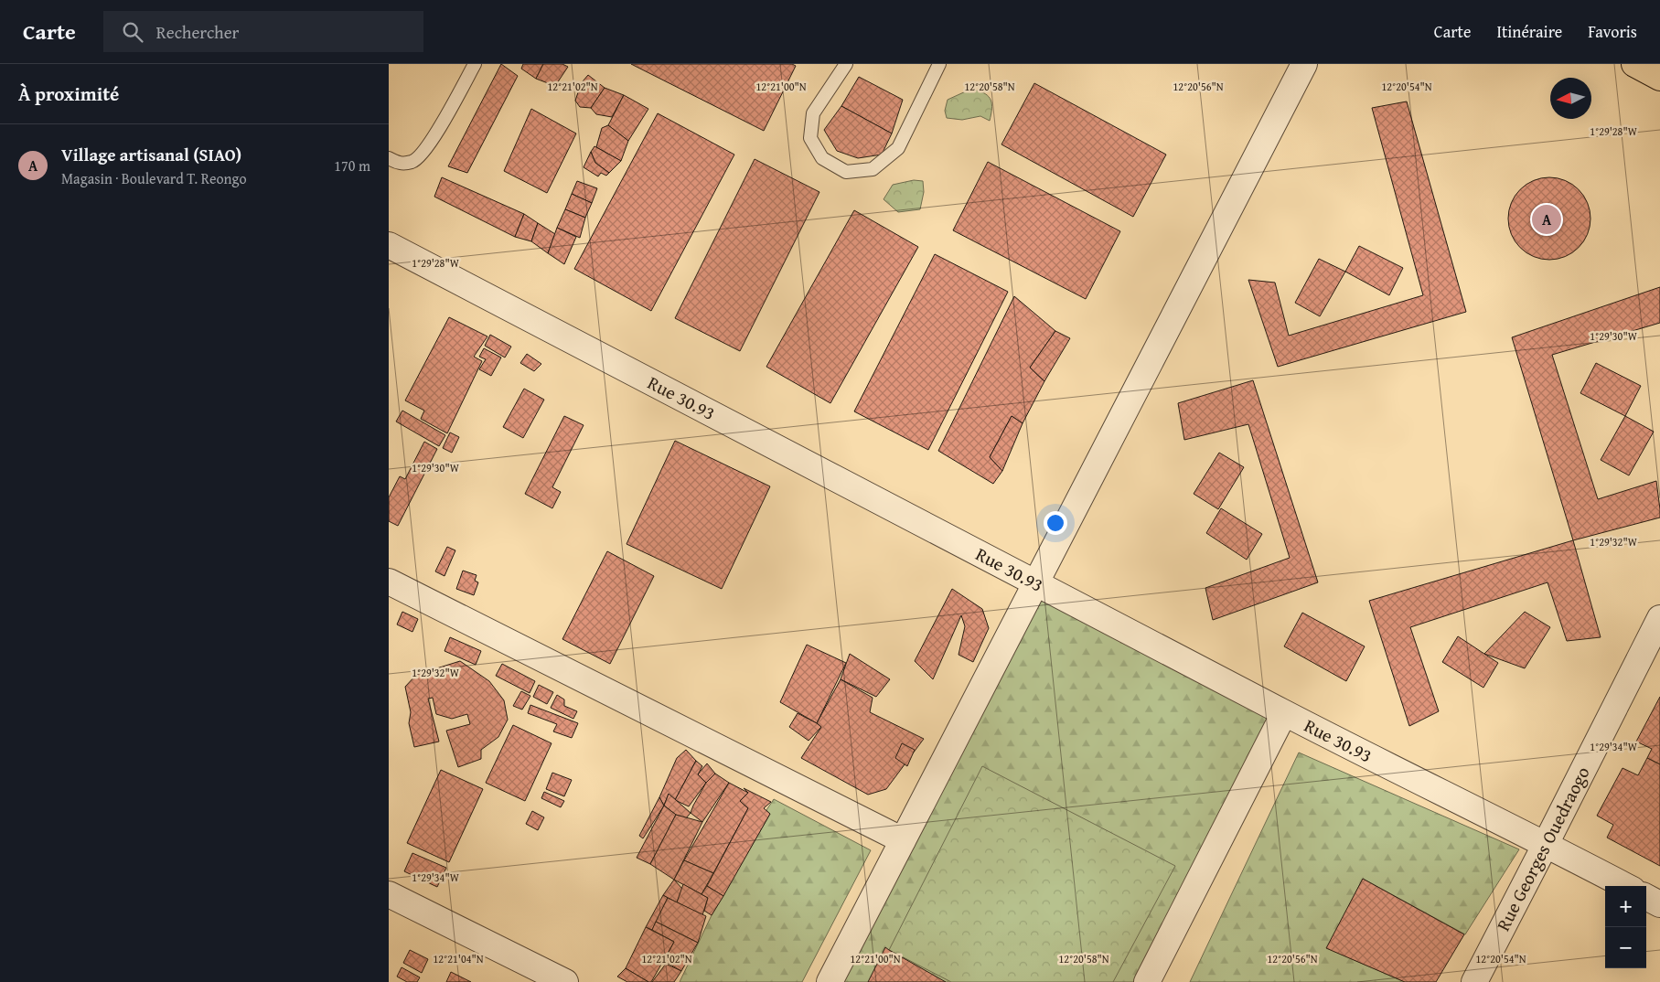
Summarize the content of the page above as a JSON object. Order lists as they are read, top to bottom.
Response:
{
  "streets": {
    "street": ["Rue 30.93", "Rue Georges Ouedraogo"]
  },
  "crossings": [
    ["Rue 30.93", "Rue Georges Ouedraogo"]
  ],
  "north": "left",
  "page": {
    "header": "Carte",
    "search": "Rechercher",
    "nav": ["Carte", "Itinéraire", "Favoris"],
    "heading": "À proximité",
    "list": [
      {
        "mark": "A",
        "name": "Village artisanal (SIAO)",
        "note": "Magasin · Boulevard T. Reongo",
        "value": "170 m"
      }
    ],
    "pins": "A",
    "map_buttons": ["+", "−"]
  },
  "coordinates": [
    "12°21'02\"N",
    "12°21'00\"N",
    "12°20'58\"N",
    "12°20'56\"N",
    "12°20'54\"N",
    "1°29'28\"W",
    "1°29'30\"W",
    "1°29'32\"W",
    "1°29'34\"W",
    "12°21'04\"N"
  ]
}
